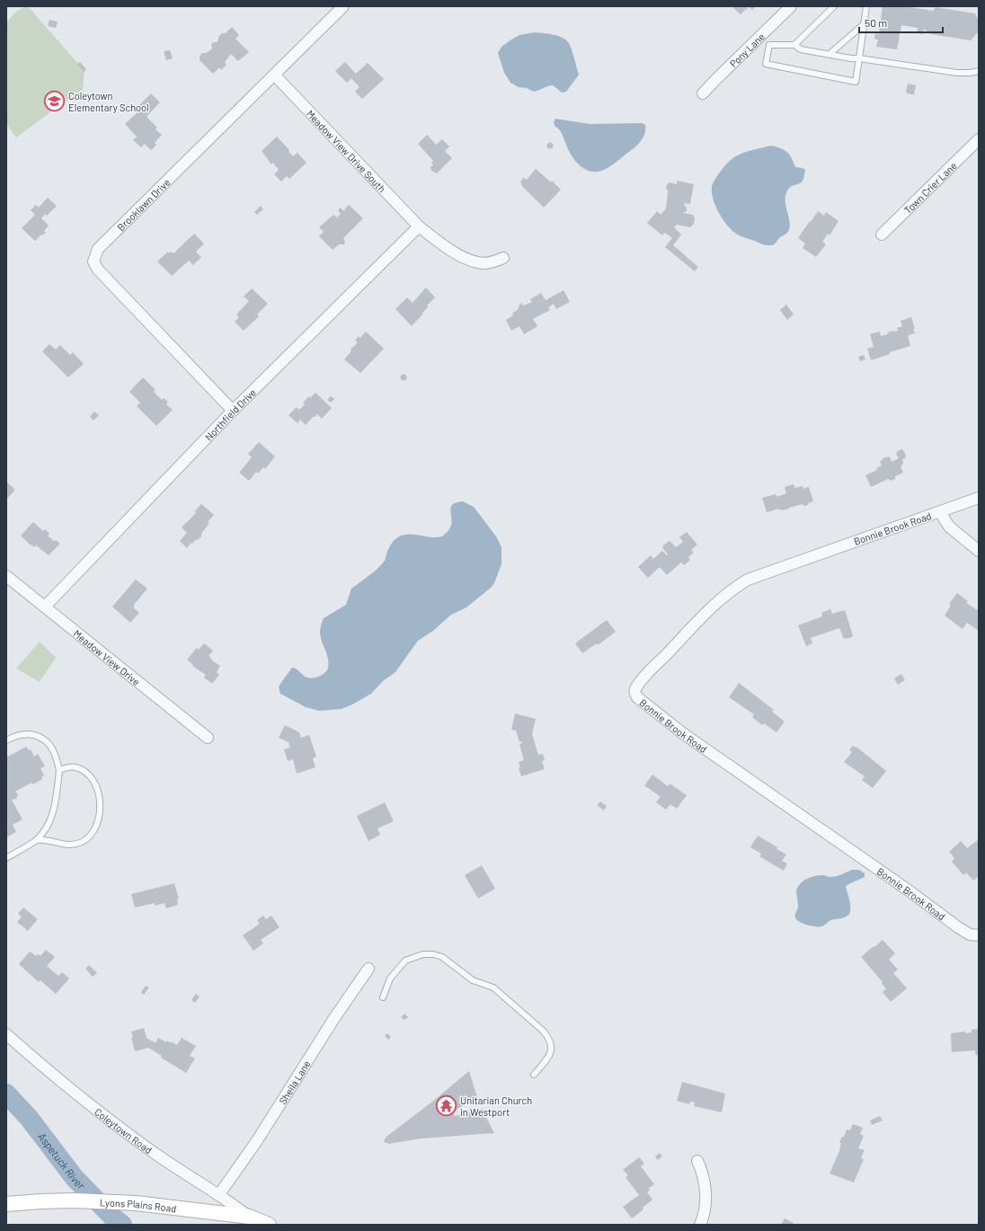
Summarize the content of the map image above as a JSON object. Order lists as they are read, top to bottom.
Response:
{
  "streets": {
    "street": [
      "Pony Lane",
      "Meadow View Drive South",
      "Town Crier Lane",
      "Brooklawn Drive",
      "Northfield Drive",
      "Bonnie Brook Road",
      "Meadow View Drive",
      "Sheila Lane",
      "Coleytown Road",
      "Lyons Plains Road"
    ]
  },
  "crossings": [
    ["Meadow View Drive South", "Brooklawn Drive"],
    ["Meadow View Drive South", "Northfield Drive"],
    ["Brooklawn Drive", "Northfield Drive"],
    ["Northfield Drive", "Meadow View Drive"],
    ["Sheila Lane", "Coleytown Road"],
    ["Coleytown Road", "Lyons Plains Road"]
  ],
  "water": ["Aspetuck River"],
  "places": {
    "school or university": ["Coleytown Elementary School"],
    "temple": ["Unitarian Church in Westport"]
  },
  "scale_bar": "50 m"
}
